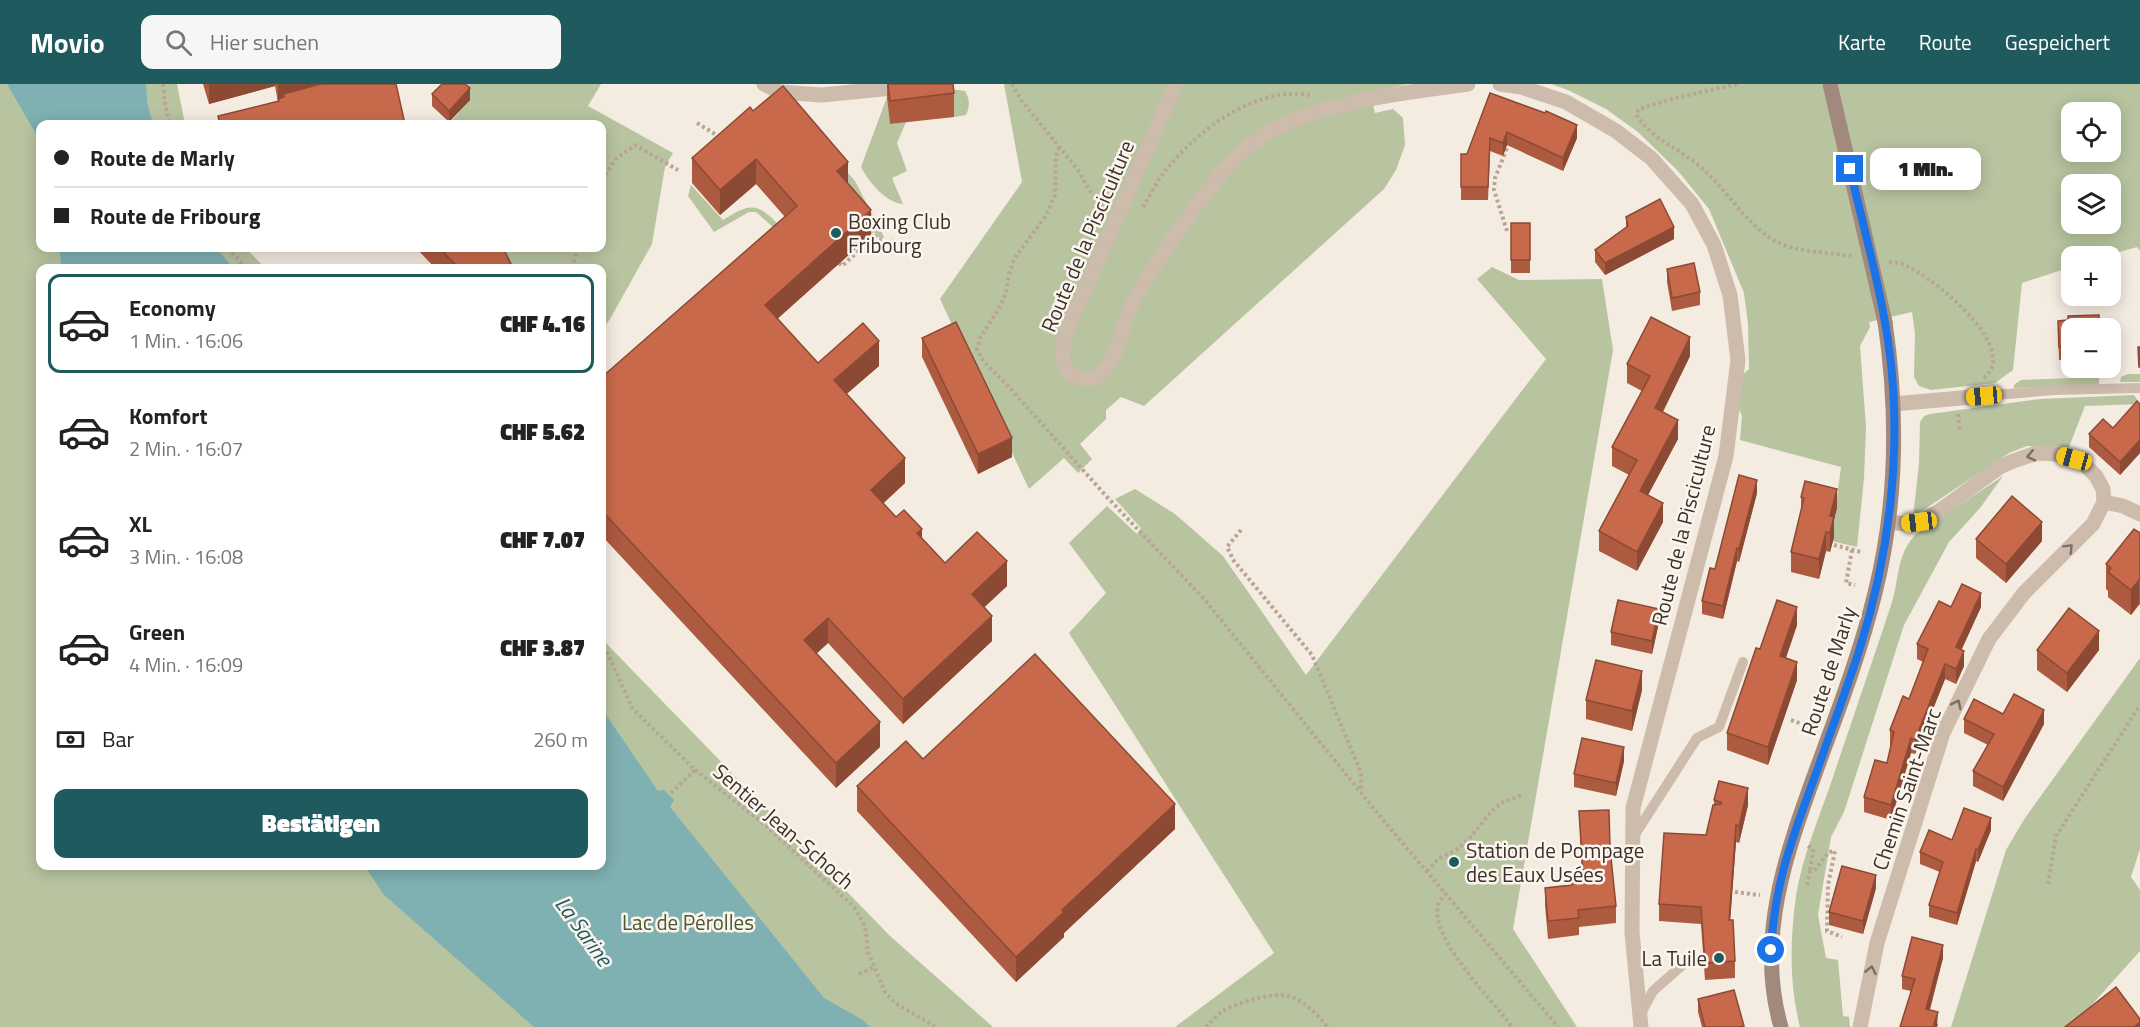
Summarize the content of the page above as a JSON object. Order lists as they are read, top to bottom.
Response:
{
  "streets": {
    "main road": ["Route de Marly"],
    "street": ["Route de la Pisciculture", "Chemin Saint-Marc"],
    "path": ["Sentier Jean-Schoch"]
  },
  "one_way": ["Chemin Saint-Marc"],
  "water": ["La Sarine"],
  "parks": ["Lac de Pérolles"],
  "places": ["Boxing Club Fribourg", "Station de Pompage des Eaux Usées", "La Tuile"],
  "page": {
    "header": "Movio",
    "search": "Hier suchen",
    "nav": ["Karte", "Route", "Gespeichert"],
    "map_buttons": ["+", "−"],
    "banner": ["Route de Marly", "Route de Fribourg"],
    "bubble": "1 Min.",
    "list": [
      {
        "name": "Economy",
        "note": "1 Min. · 16:06",
        "value": "CHF 4.16"
      },
      {
        "name": "Komfort",
        "note": "2 Min. · 16:07",
        "value": "CHF 5.62"
      },
      {
        "name": "XL",
        "note": "3 Min. · 16:08",
        "value": "CHF 7.07"
      },
      {
        "name": "Green",
        "note": "4 Min. · 16:09",
        "value": "CHF 3.87"
      }
    ],
    "pay": ["Bar", "260 m"],
    "buttons": "Bestätigen"
  }
}
